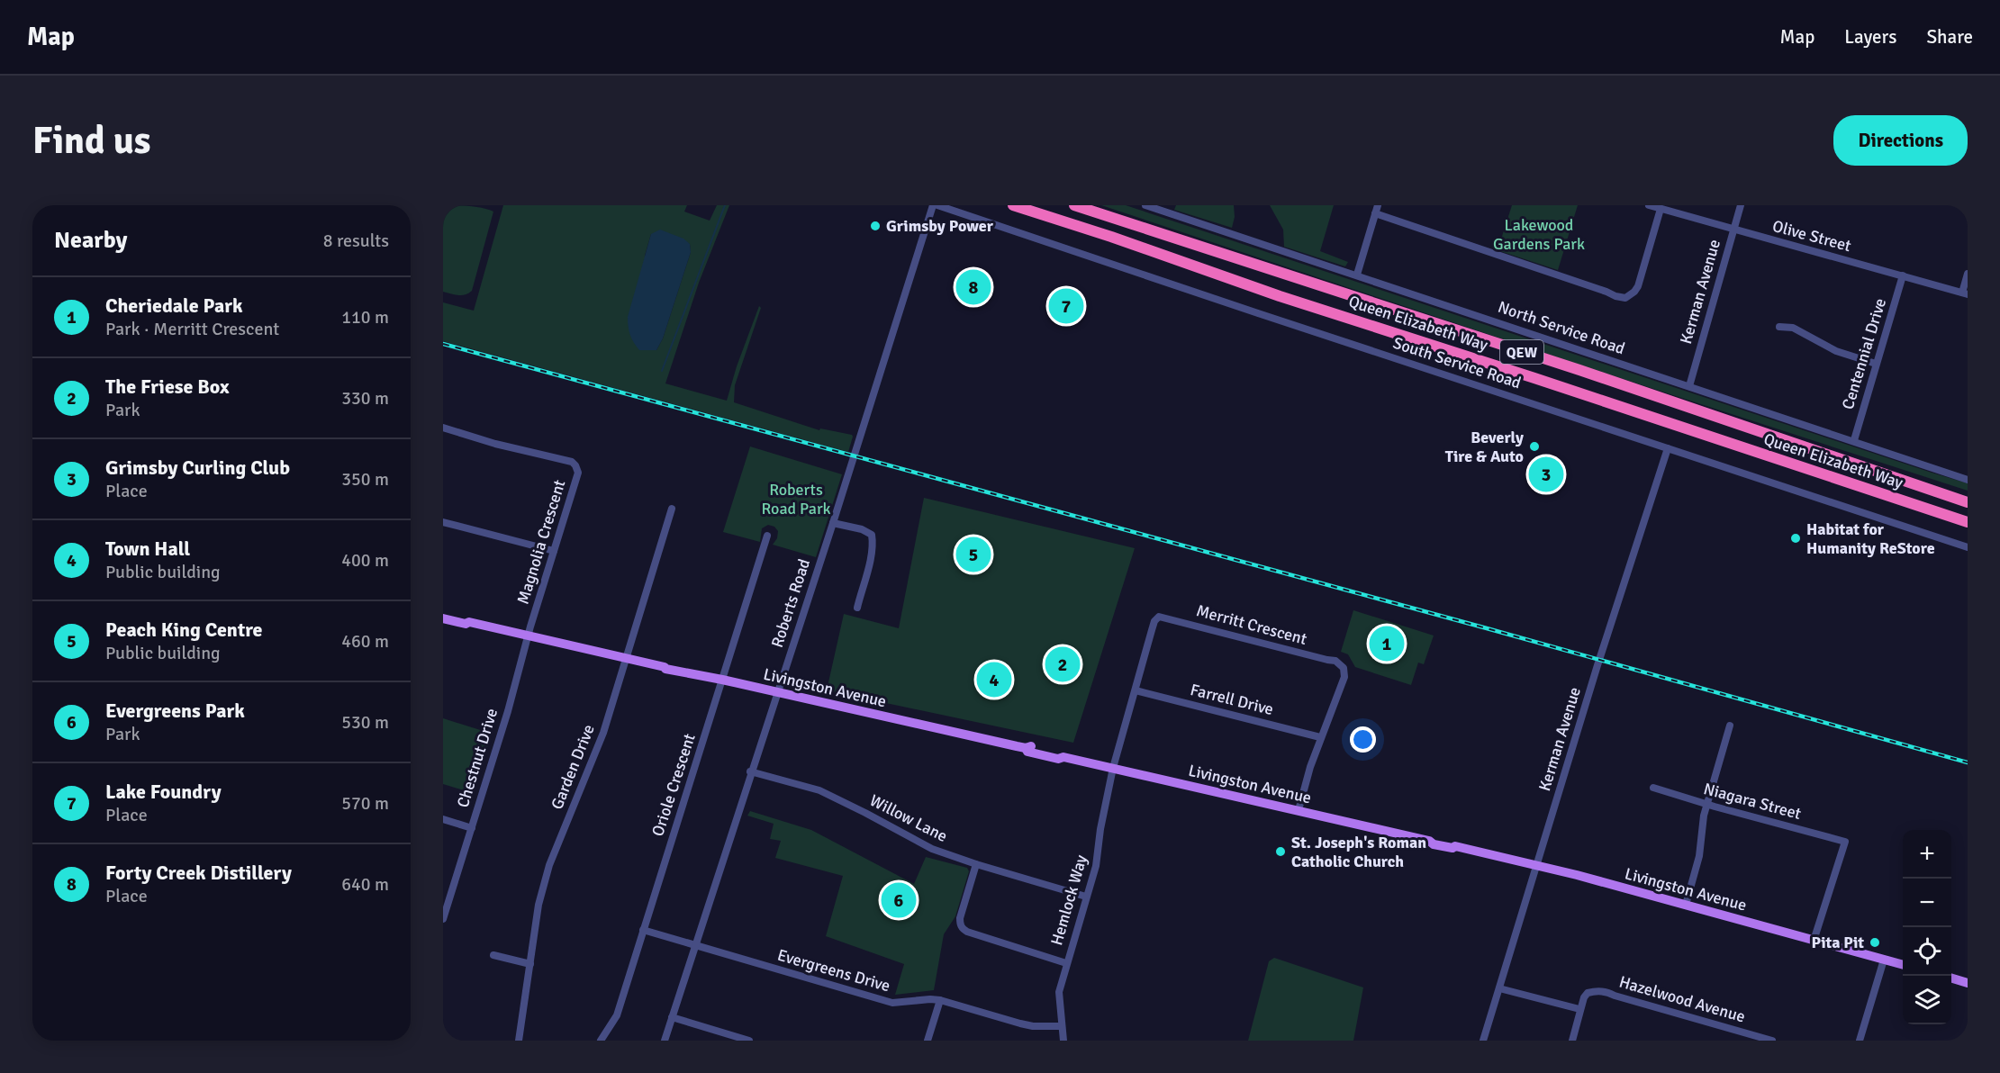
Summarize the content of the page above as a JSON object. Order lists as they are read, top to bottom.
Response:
{
  "streets": {
    "highway": ["Queen Elizabeth Way", "QEW"],
    "main road": ["Livingston Avenue"],
    "street": [
      "Olive Street",
      "Kerman Avenue",
      "North Service Road",
      "Centennial Drive",
      "South Service Road",
      "Magnolia Crescent",
      "Roberts Road",
      "Merritt Crescent",
      "Farrell Drive",
      "Chestnut Drive",
      "Garden Drive",
      "Oriole Crescent",
      "Niagara Street",
      "Willow Lane",
      "Hemlock Way",
      "Evergreens Drive",
      "Hazelwood Avenue"
    ]
  },
  "crossings": [
    ["Olive Street", "Kerman Avenue"],
    ["Olive Street", "Centennial Drive"],
    ["Kerman Avenue", "North Service Road"],
    ["Kerman Avenue", "South Service Road"],
    ["Kerman Avenue", "Livingston Avenue"],
    ["North Service Road", "Centennial Drive"],
    ["Magnolia Crescent", "Livingston Avenue"],
    ["Magnolia Crescent", "Chestnut Drive"],
    ["Roberts Road", "Livingston Avenue"],
    ["Roberts Road", "Willow Lane"],
    ["Roberts Road", "Evergreens Drive"],
    ["Merritt Crescent", "Livingston Avenue"],
    ["Merritt Crescent", "Farrell Drive"],
    ["Merritt Crescent", "Hemlock Way"],
    ["Livingston Avenue", "Chestnut Drive"],
    ["Livingston Avenue", "Garden Drive"],
    ["Livingston Avenue", "Oriole Crescent"],
    ["Livingston Avenue", "Niagara Street"],
    ["Livingston Avenue", "Hemlock Way"],
    ["Oriole Crescent", "Evergreens Drive"],
    ["Willow Lane", "Hemlock Way"],
    ["Hemlock Way", "Evergreens Drive"]
  ],
  "parks": ["Lakewood Gardens Park", "Roberts Road Park"],
  "places": [
    "Grimsby Power",
    "Beverly Tire & Auto",
    "Habitat for Humanity ReStore",
    "St. Joseph's Roman Catholic Church",
    "Pita Pit"
  ],
  "page": {
    "header": "Map",
    "nav": ["Map", "Layers", "Share"],
    "buttons": "Directions",
    "title": "Find us",
    "heading": ["Nearby", "8 results"],
    "pins": [
      "8",
      "7",
      "3",
      "5",
      "1",
      "2",
      "4",
      "6"
    ],
    "list": [
      {
        "mark": "1",
        "name": "Cheriedale Park",
        "note": "Park · Merritt Crescent",
        "value": "110 m"
      },
      {
        "mark": "2",
        "name": "The Friese Box",
        "note": "Park",
        "value": "330 m"
      },
      {
        "mark": "3",
        "name": "Grimsby Curling Club",
        "note": "Place",
        "value": "350 m"
      },
      {
        "mark": "4",
        "name": "Town Hall",
        "note": "Public building",
        "value": "400 m"
      },
      {
        "mark": "5",
        "name": "Peach King Centre",
        "note": "Public building",
        "value": "460 m"
      },
      {
        "mark": "6",
        "name": "Evergreens Park",
        "note": "Park",
        "value": "530 m"
      },
      {
        "mark": "7",
        "name": "Lake Foundry",
        "note": "Place",
        "value": "570 m"
      },
      {
        "mark": "8",
        "name": "Forty Creek Distillery",
        "note": "Place",
        "value": "640 m"
      }
    ],
    "map_buttons": ["+", "−"]
  }
}
